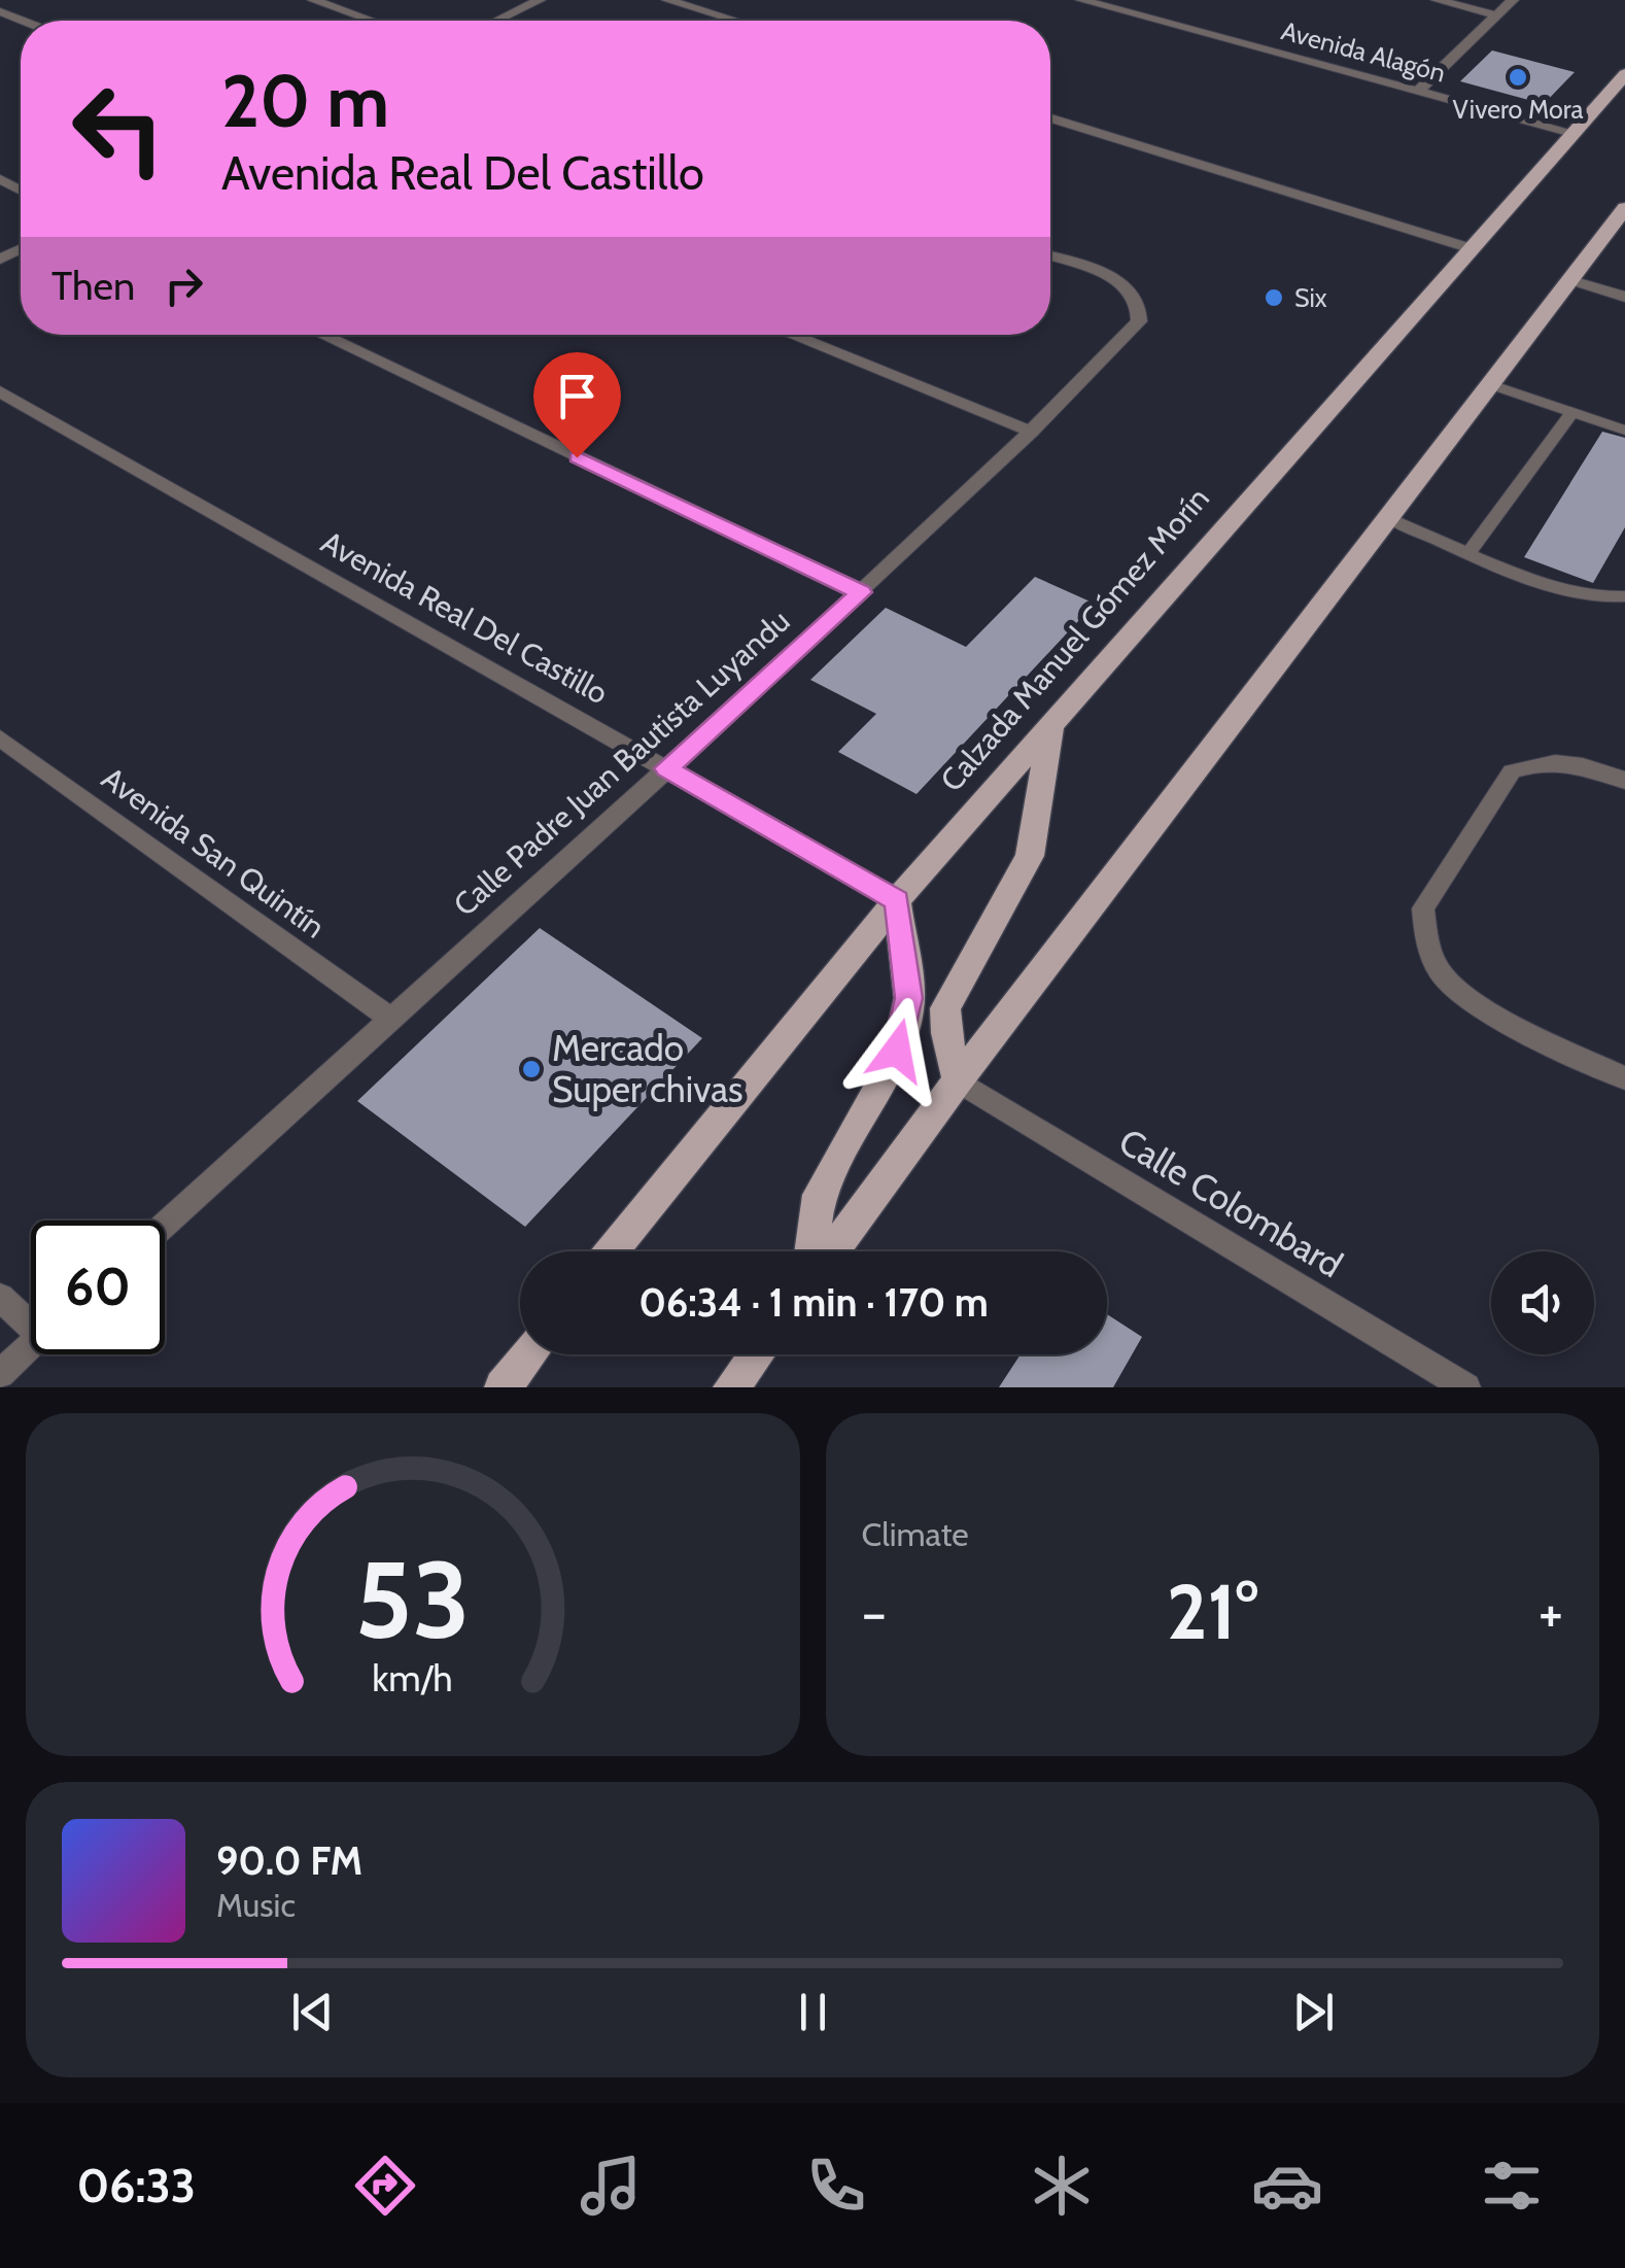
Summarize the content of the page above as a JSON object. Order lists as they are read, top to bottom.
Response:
{
  "streets": {
    "main road": ["Calzada Manuel Gómez Morín"],
    "street": [
      "Avenida Alagón",
      "Avenida Real Del Castillo",
      "Calle Padre Juan Bautista Luyandu",
      "Avenida San Quintín",
      "Calle Colombard"
    ]
  },
  "crossings": [
    ["Avenida Alagón", "Calzada Manuel Gómez Morín"],
    ["Avenida Real Del Castillo", "Calzada Manuel Gómez Morín"],
    ["Avenida Real Del Castillo", "Calle Padre Juan Bautista Luyandu"],
    ["Calle Padre Juan Bautista Luyandu", "Avenida San Quintín"]
  ],
  "places": ["Vivero Mora", "Six", "Mercado Super chivas"],
  "page": {
    "turn": ["20 m", "Avenida Real Del Castillo"],
    "then": "Then",
    "limit": "60",
    "trip": "06:34 · 1 min · 170 m",
    "tile": "Climate",
    "heat": ["−", "21°", "+"],
    "song": ["90.0 FM", "Music"],
    "tabs": "06:33",
    "gauge": ["53", "km/h"]
  }
}
